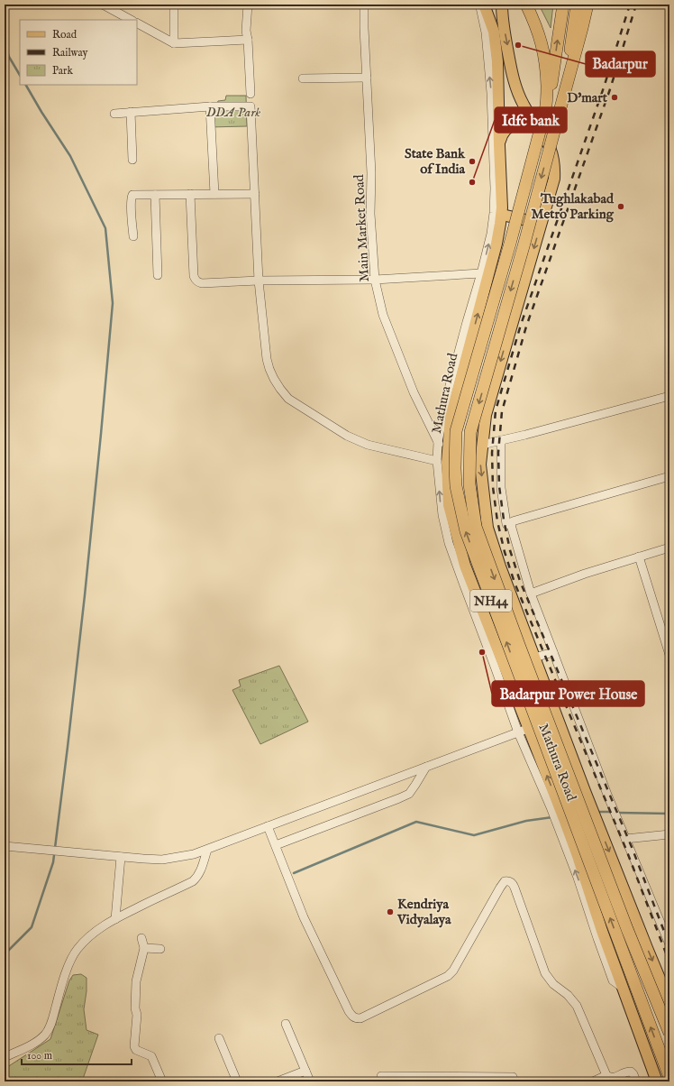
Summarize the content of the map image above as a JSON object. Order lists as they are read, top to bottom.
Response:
{
  "streets": {
    "highway": ["Mathura Road", "NH44"],
    "street": ["Main Market Road"]
  },
  "crossings": [
    ["Main Market Road", "Mathura Road"]
  ],
  "parks": ["DDA Park"],
  "places": [
    "Badarpur",
    "D'mart",
    "State Bank of India",
    "Idfc bank",
    "Tughlakabad Metro Parking",
    "Badarpur Power House",
    "Kendriya Vidyalaya"
  ],
  "legend": ["Road", "Railway", "Park"],
  "scale_bar": "100 m"
}
